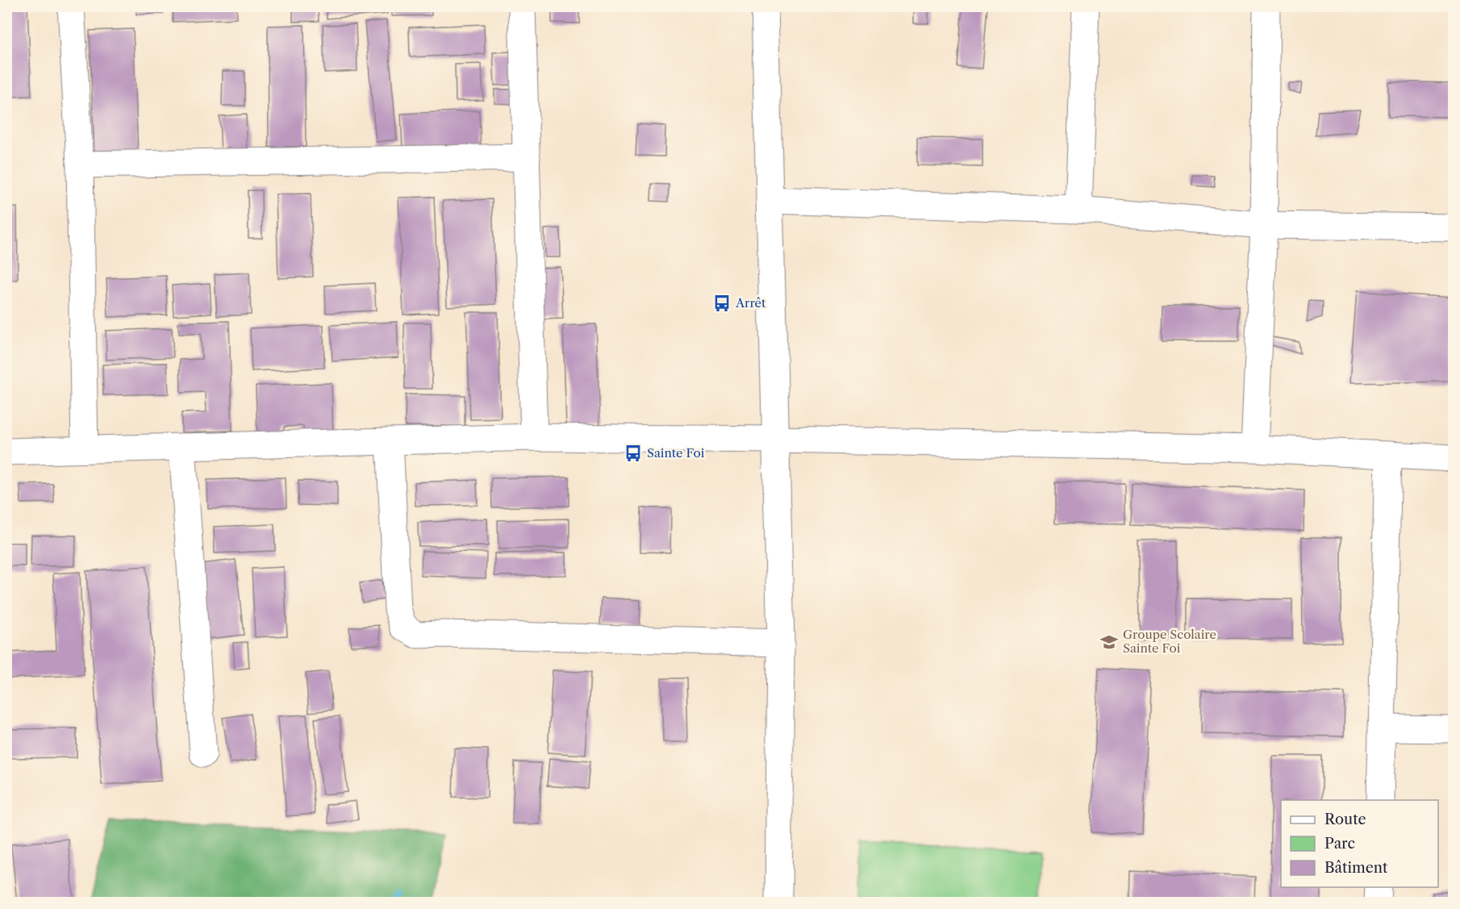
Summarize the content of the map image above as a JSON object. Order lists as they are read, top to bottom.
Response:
{
  "places": {
    "bus stop": ["Arrêt", "Sainte Foi"],
    "school or university": ["Groupe Scolaire Sainte Foi"]
  },
  "legend": ["Route", "Parc", "Bâtiment"]
}
